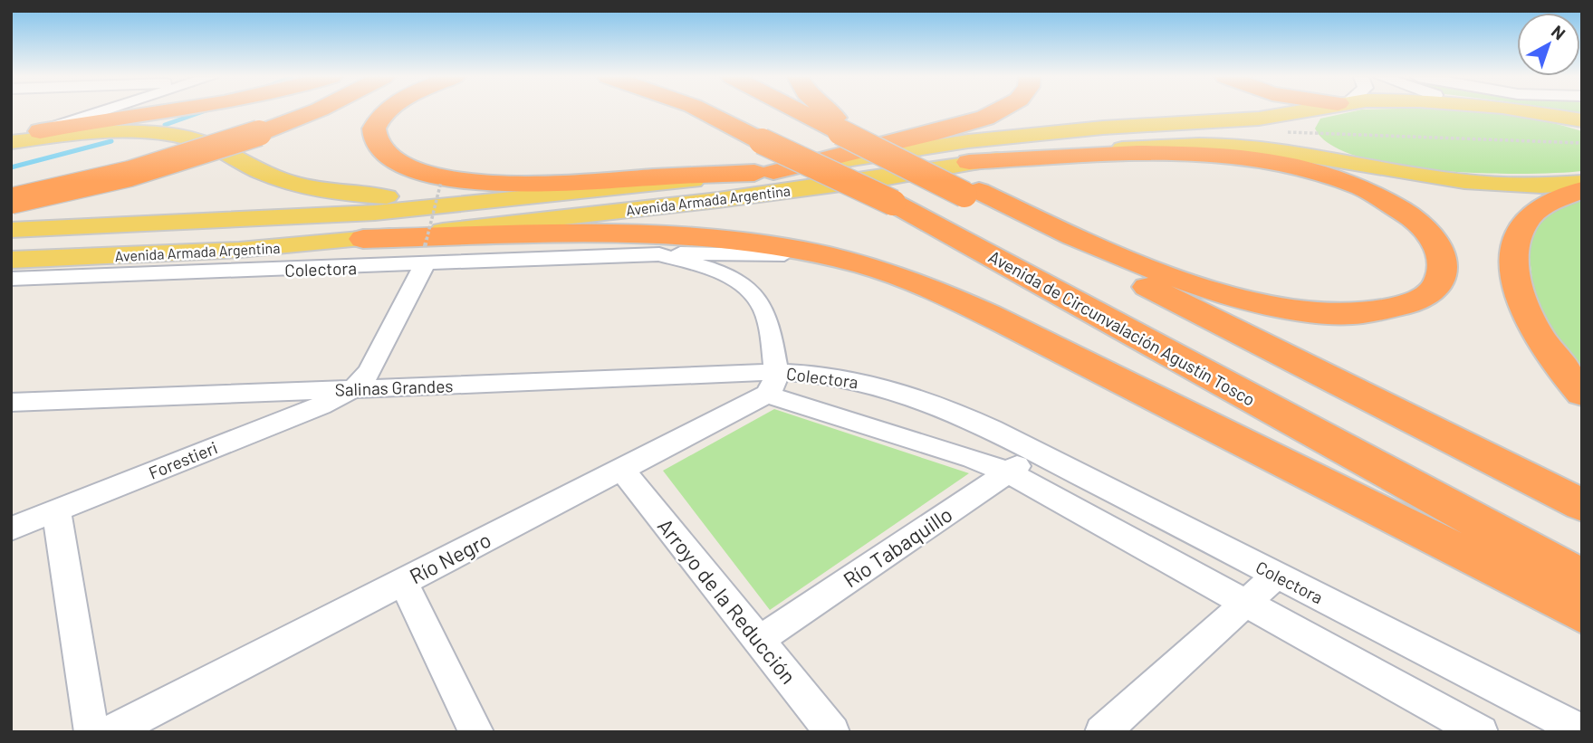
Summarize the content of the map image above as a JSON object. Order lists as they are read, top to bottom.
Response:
{
  "streets": {
    "highway": ["Avenida de Circunvalación Agustín Tosco"],
    "main road": ["Avenida Armada Argentina"],
    "street": [
      "Colectora",
      "Salinas Grandes",
      "Forestieri",
      "Río Tabaquillo",
      "Río Negro",
      "Arroyo de la Reducción"
    ]
  },
  "crossings": [
    ["Avenida Armada Argentina", "Avenida de Circunvalación Agustín Tosco"],
    ["Colectora", "Salinas Grandes"],
    ["Colectora", "Río Tabaquillo"],
    ["Colectora", "Río Negro"],
    ["Salinas Grandes", "Forestieri"],
    ["Salinas Grandes", "Río Negro"],
    ["Río Tabaquillo", "Arroyo de la Reducción"],
    ["Río Negro", "Arroyo de la Reducción"]
  ],
  "north": "top right"
}
